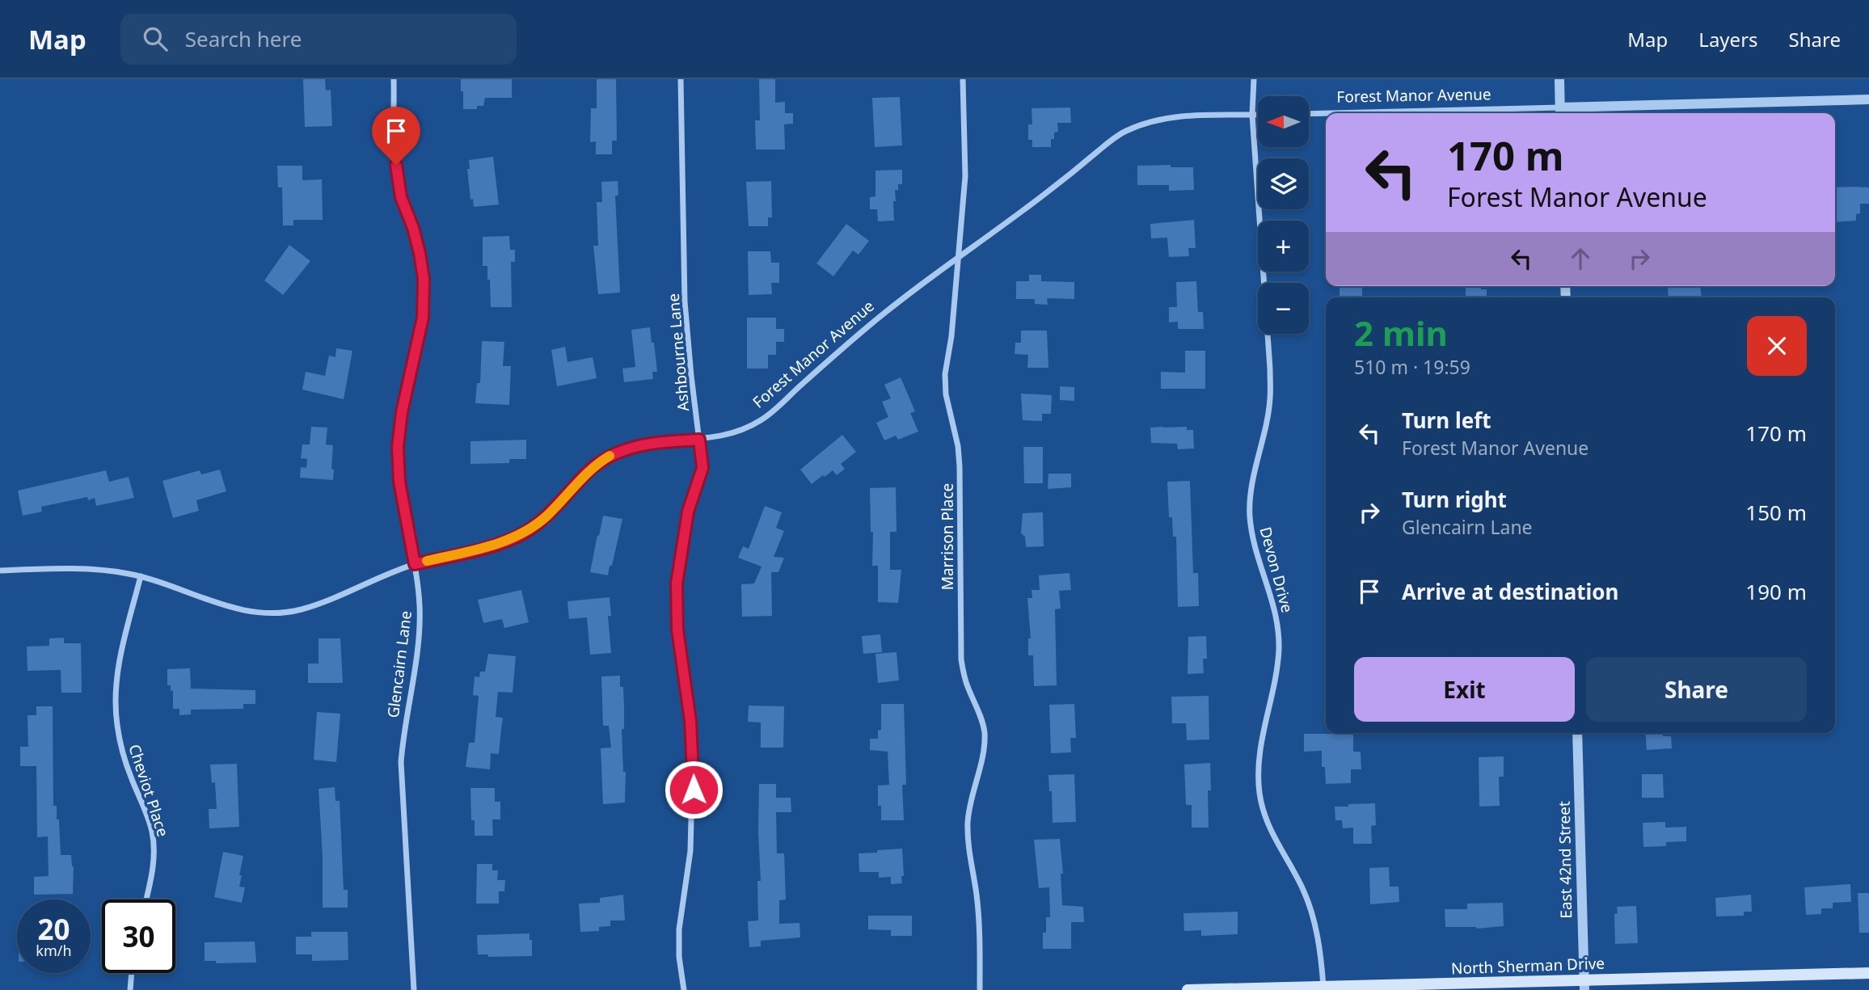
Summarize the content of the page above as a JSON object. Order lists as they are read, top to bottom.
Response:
{
  "streets": {
    "main road": ["North Sherman Drive"],
    "street": [
      "Forest Manor Avenue",
      "Ashbourne Lane",
      "Marrison Place",
      "Devon Drive",
      "Glencairn Lane",
      "Cheviot Place",
      "East 42nd Street"
    ]
  },
  "crossings": [
    ["Forest Manor Avenue", "Ashbourne Lane"],
    ["Forest Manor Avenue", "Marrison Place"],
    ["Forest Manor Avenue", "Devon Drive"],
    ["Forest Manor Avenue", "Glencairn Lane"],
    ["Forest Manor Avenue", "Cheviot Place"],
    ["Devon Drive", "North Sherman Drive"],
    ["East 42nd Street", "North Sherman Drive"]
  ],
  "north": "left",
  "page": {
    "header": "Map",
    "search": "Search here",
    "nav": ["Map", "Layers", "Share"],
    "map_buttons": ["+", "−"],
    "turn": ["170 m", "Forest Manor Avenue"],
    "heading": ["2 min", "510 m · 19:59"],
    "list": [
      {
        "name": "Turn left",
        "note": "Forest Manor Avenue",
        "value": "170 m"
      },
      {
        "name": "Turn right",
        "note": "Glencairn Lane",
        "value": "150 m"
      },
      {
        "name": "Arrive at destination",
        "value": "190 m"
      }
    ],
    "buttons": ["Exit", "Share"],
    "speed": "20 km/h",
    "limit": "30"
  }
}
